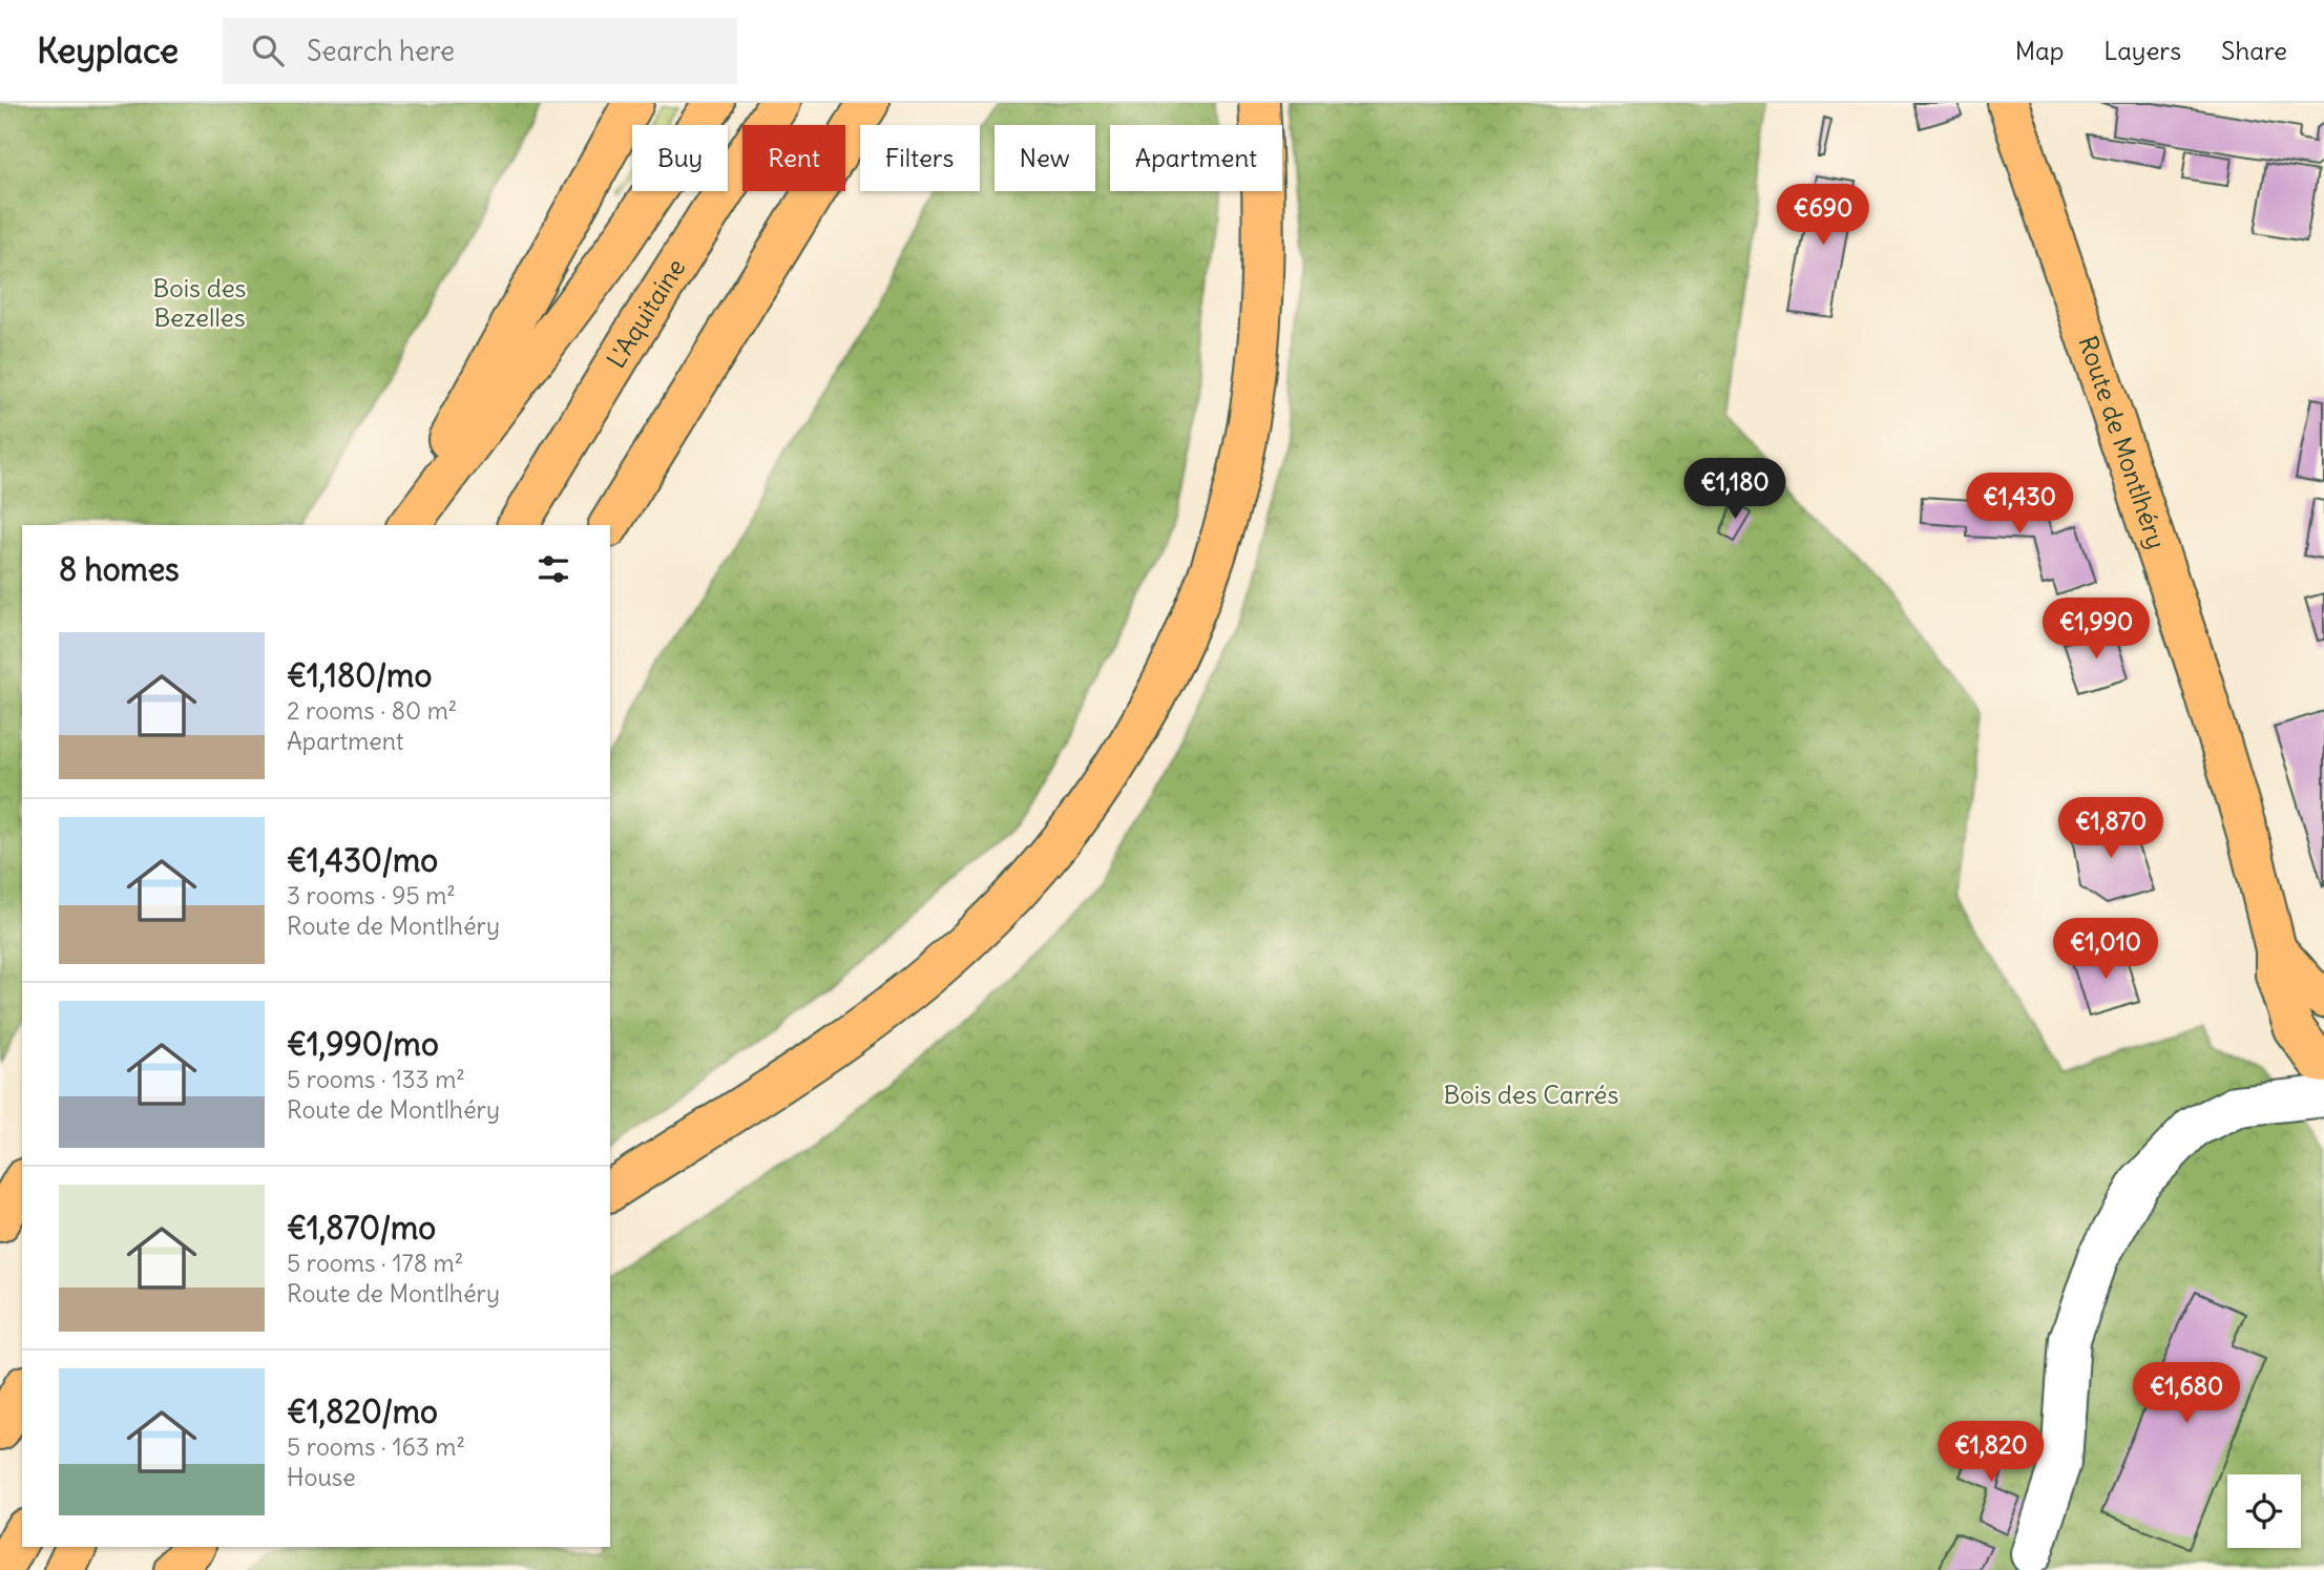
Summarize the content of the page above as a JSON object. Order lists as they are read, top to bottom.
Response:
{
  "streets": {
    "main road": ["L'Aquitaine", "Route de Montlhéry"]
  },
  "parks": ["Bois des Bezelles", "Bois des Carrés"],
  "page": {
    "header": "Keyplace",
    "search": "Search here",
    "nav": ["Map", "Layers", "Share"],
    "chip": [
      "Buy",
      "Rent",
      "Filters",
      "New",
      "Apartment"
    ],
    "price": [
      "€690",
      "€1,180",
      "€1,430",
      "€1,990",
      "€1,870",
      "€1,010",
      "€1,680",
      "€1,820"
    ],
    "heading": "8 homes",
    "list": [
      {
        "name": "€1,180/mo",
        "note": "2 rooms · 80 m² · Apartment"
      },
      {
        "name": "€1,430/mo",
        "note": "3 rooms · 95 m² · Route de Montlhéry"
      },
      {
        "name": "€1,990/mo",
        "note": "5 rooms · 133 m² · Route de Montlhéry"
      },
      {
        "name": "€1,870/mo",
        "note": "5 rooms · 178 m² · Route de Montlhéry"
      },
      {
        "name": "€1,820/mo",
        "note": "5 rooms · 163 m² · House"
      }
    ]
  }
}
